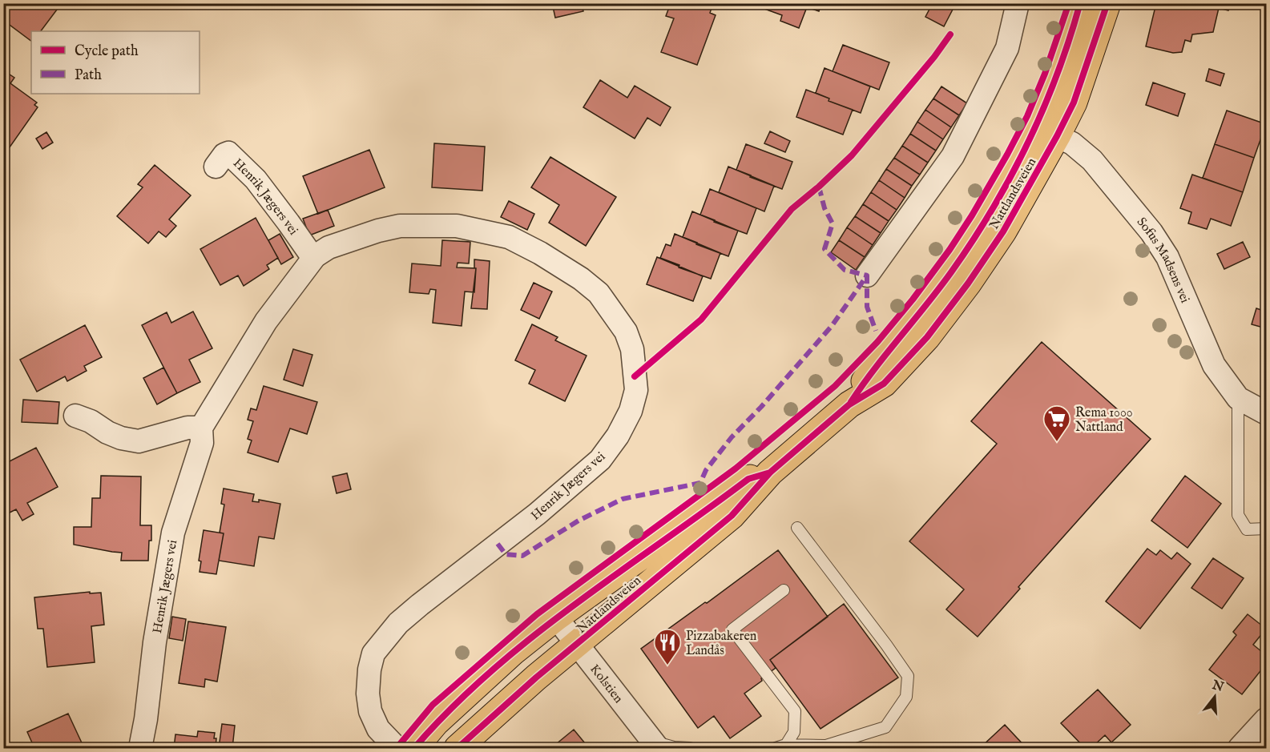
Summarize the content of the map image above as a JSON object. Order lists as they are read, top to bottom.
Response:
{
  "streets": {
    "main road": ["Nattlandsveien"],
    "street": ["Henrik Jægers vei", "Sofus Madsens vei", "Kolstien"]
  },
  "crossings": [
    ["Nattlandsveien", "Sofus Madsens vei"],
    ["Nattlandsveien", "Kolstien"]
  ],
  "places": {
    "supermarket": ["Rema 1000 Nattland"],
    "restaurant": ["Pizzabakeren Landås"]
  },
  "legend": ["Cycle path", "Path"],
  "north": "top"
}
